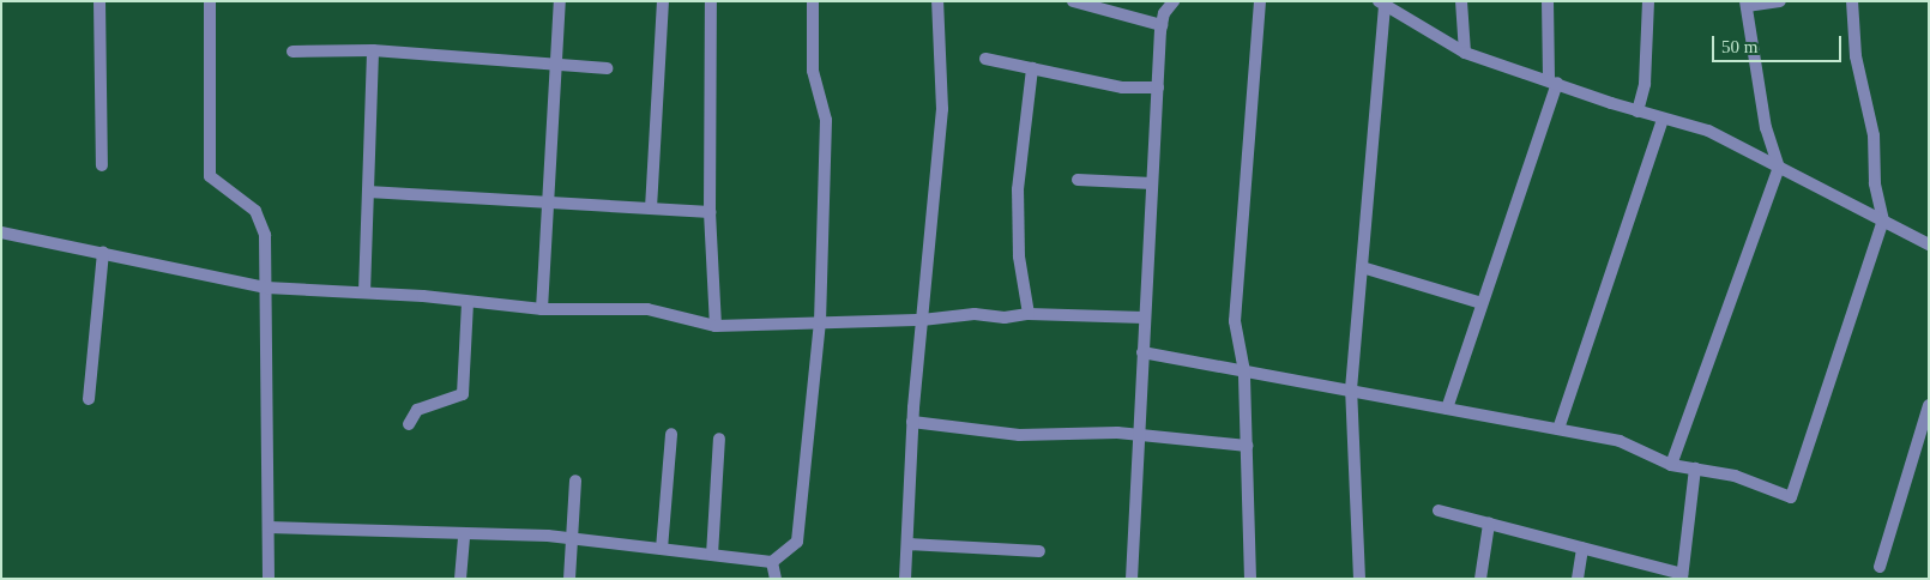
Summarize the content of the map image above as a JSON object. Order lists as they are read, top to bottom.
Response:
{
  "scale_bar": "50 m"
}
